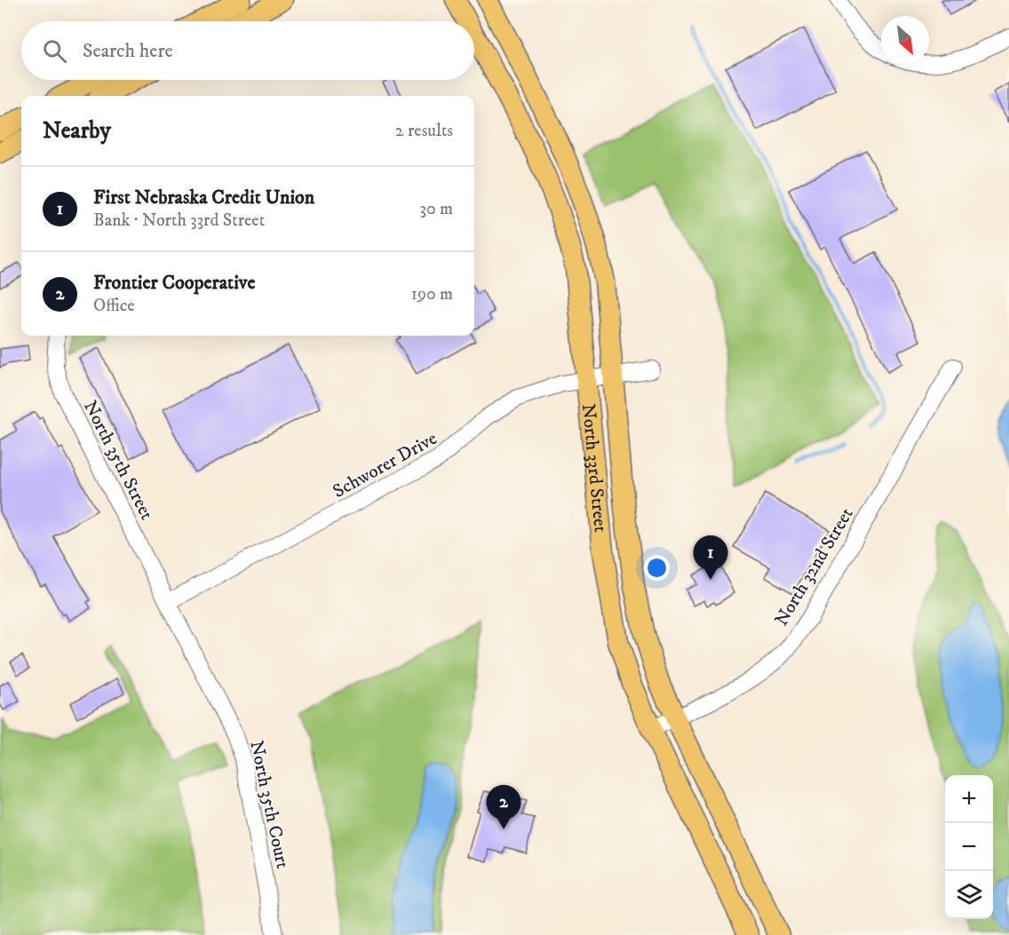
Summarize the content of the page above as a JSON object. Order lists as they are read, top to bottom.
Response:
{
  "streets": {
    "main road": ["North 33rd Street"],
    "street": [
      "North 35th Street",
      "Schworer Drive",
      "North 32nd Street",
      "North 35th Court"
    ]
  },
  "crossings": [
    ["North 35th Street", "Schworer Drive"],
    ["North 35th Street", "North 35th Court"],
    ["Schworer Drive", "North 33rd Street"],
    ["Schworer Drive", "North 35th Court"],
    ["North 33rd Street", "North 32nd Street"]
  ],
  "north": "bottom right",
  "page": {
    "search": "Search here",
    "heading": ["Nearby", "2 results"],
    "list": [
      {
        "mark": "1",
        "name": "First Nebraska Credit Union",
        "note": "Bank · North 33rd Street",
        "value": "30 m"
      },
      {
        "mark": "2",
        "name": "Frontier Cooperative",
        "note": "Office",
        "value": "190 m"
      }
    ],
    "pins": ["1", "2"],
    "map_buttons": ["+", "−"]
  }
}
